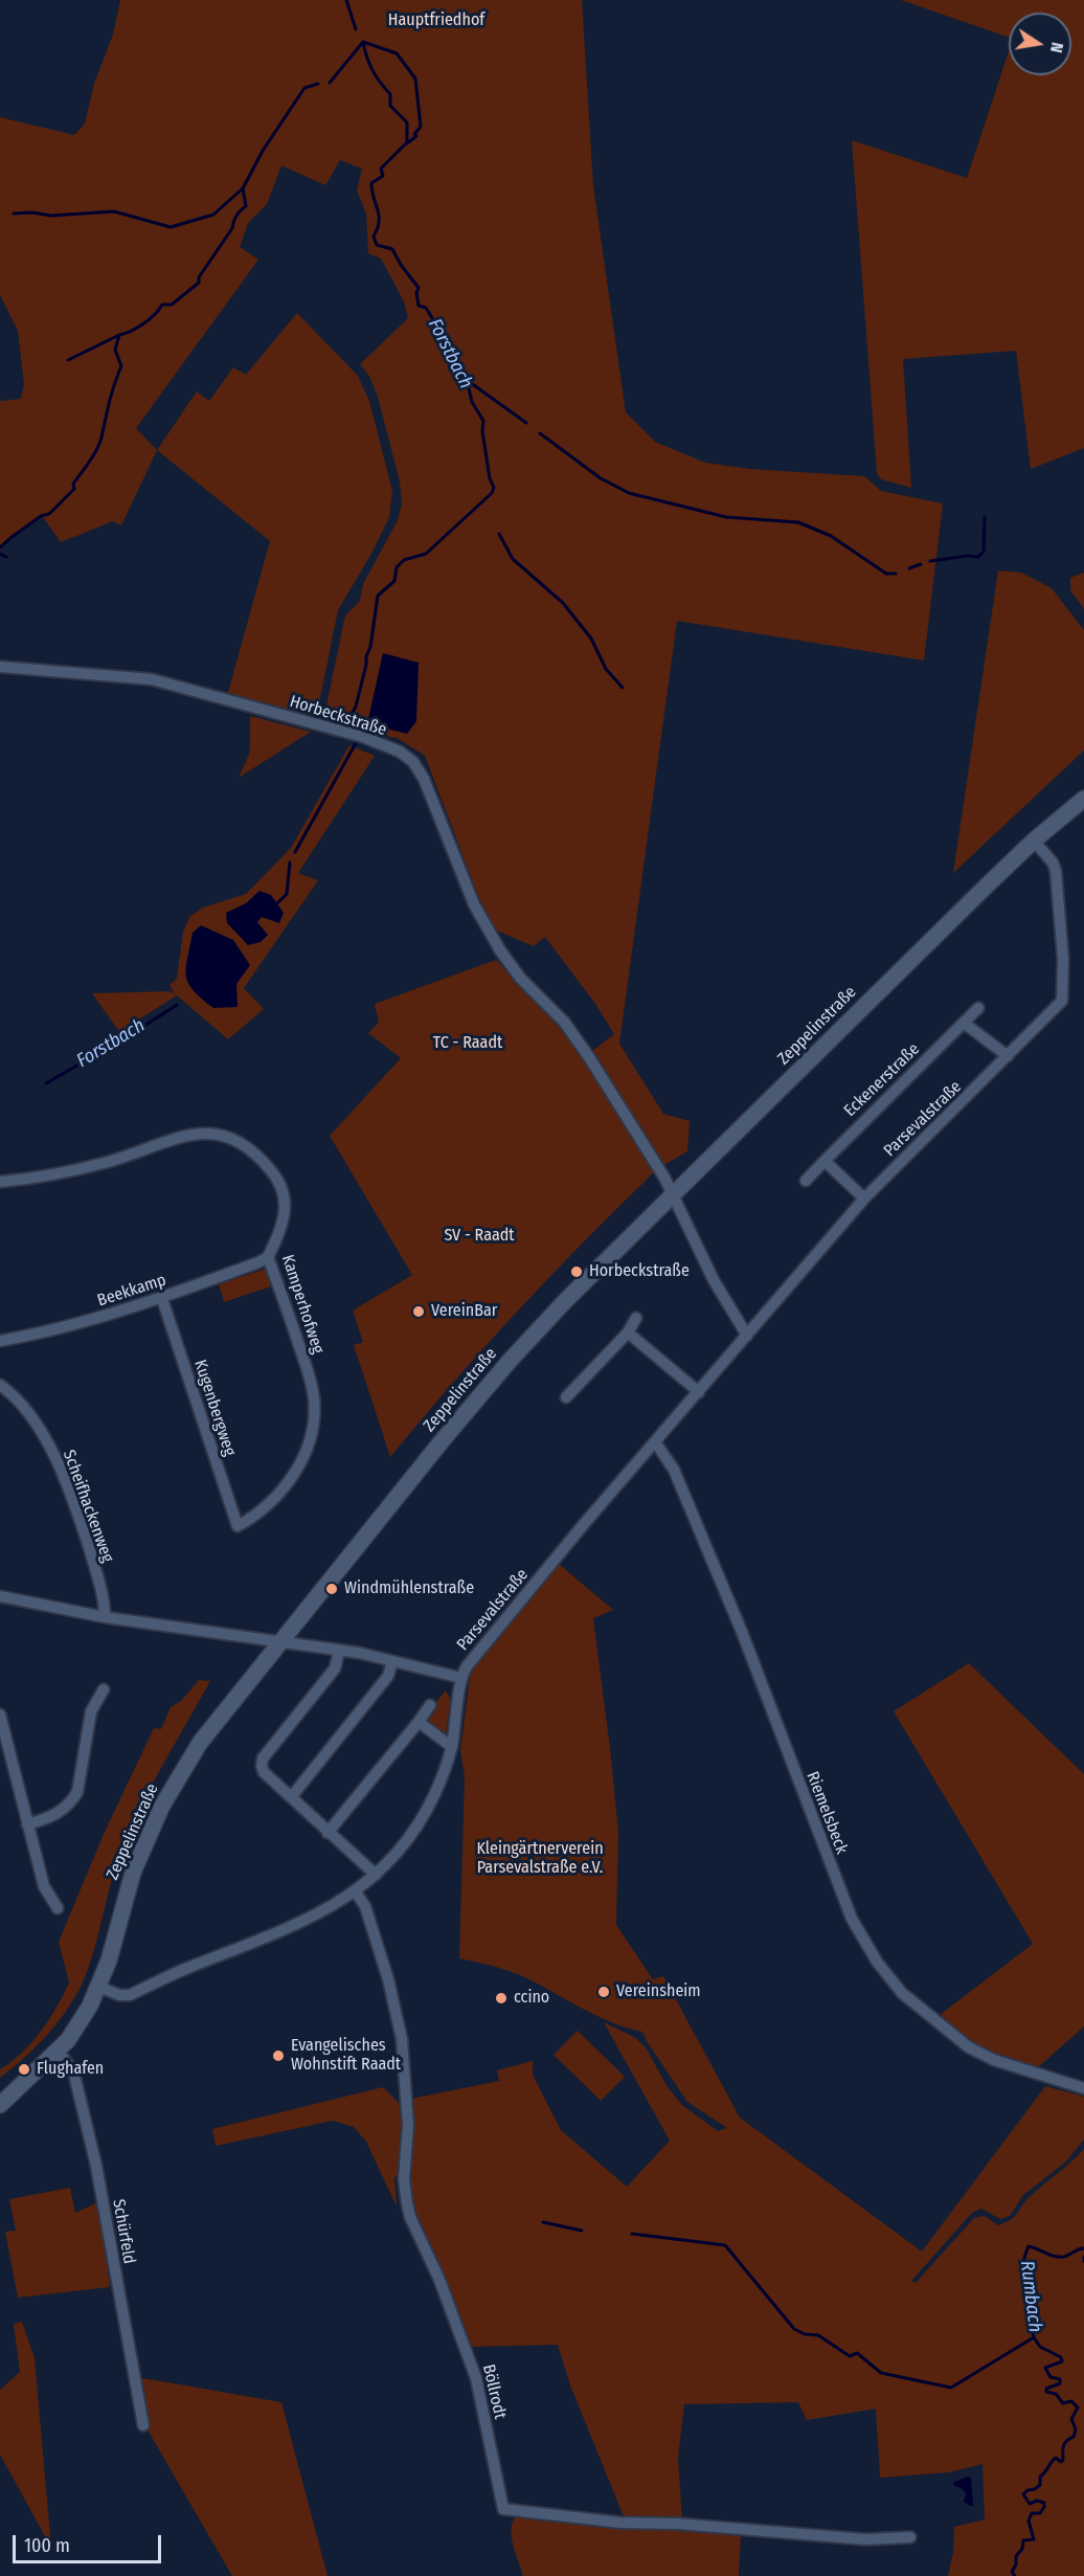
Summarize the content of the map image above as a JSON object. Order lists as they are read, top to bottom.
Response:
{
  "streets": {
    "main road": ["Zeppelinstraße"],
    "street": [
      "Horbeckstraße",
      "Eckenerstraße",
      "Parsevalstraße",
      "Beekkamp",
      "Kamperhofweg",
      "Kugenbergweg",
      "Scheifhackenweg",
      "Riemelsbeck",
      "Schürfeld",
      "Böllrodt"
    ]
  },
  "crossings": [
    ["Horbeckstraße", "Zeppelinstraße"],
    ["Horbeckstraße", "Parsevalstraße"],
    ["Zeppelinstraße", "Parsevalstraße"],
    ["Zeppelinstraße", "Schürfeld"],
    ["Parsevalstraße", "Riemelsbeck"],
    ["Parsevalstraße", "Böllrodt"],
    ["Beekkamp", "Kamperhofweg"],
    ["Beekkamp", "Kugenbergweg"],
    ["Kamperhofweg", "Kugenbergweg"]
  ],
  "water": ["Forstbach", "Rumbach"],
  "parks": [
    "Hauptfriedhof",
    "TC - Raadt",
    "SV - Raadt",
    "Kleingärtnerverein Parsevalstraße e.V."
  ],
  "places": [
    "Horbeckstraße",
    "VereinBar",
    "Windmühlenstraße",
    "Vereinsheim",
    "ccino",
    "Evangelisches Wohnstift Raadt",
    "Flughafen"
  ],
  "scale_bar": "100 m",
  "north": "right"
}
